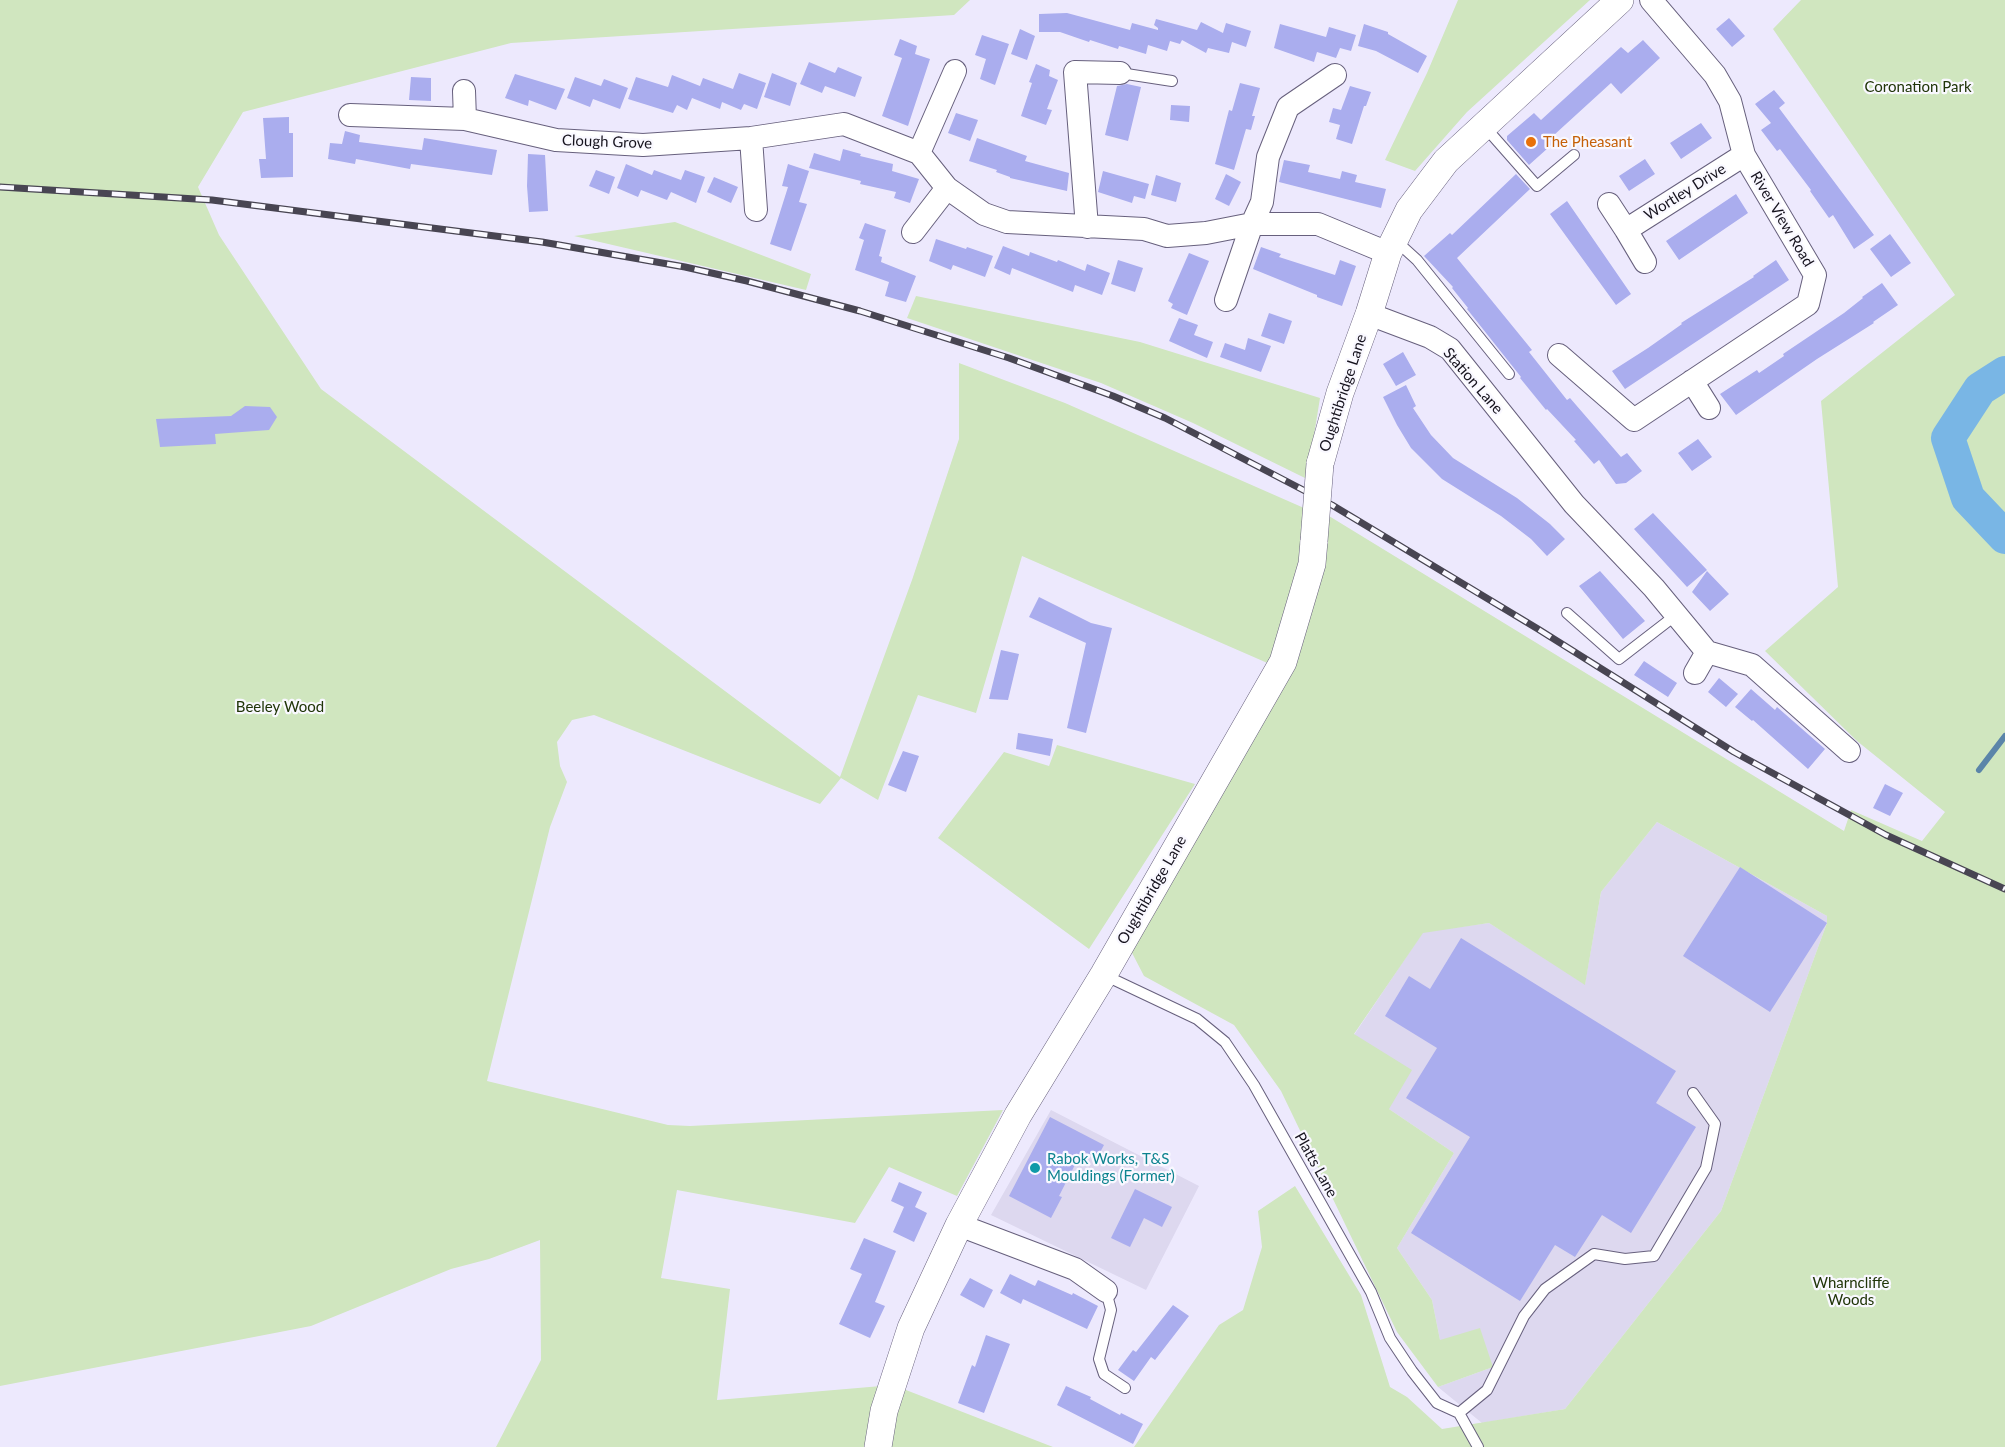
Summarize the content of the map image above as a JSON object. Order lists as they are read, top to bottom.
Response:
{
  "streets": {
    "street": [
      "Clough Grove",
      "Wortley Drive",
      "River View Road",
      "Station Lane",
      "Oughtibridge Lane"
    ],
    "lane": ["Platts Lane"]
  },
  "crossings": [
    ["Wortley Drive", "River View Road"],
    ["Station Lane", "Oughtibridge Lane"],
    ["Oughtibridge Lane", "Platts Lane"]
  ],
  "parks": ["Coronation Park", "Beeley Wood", "Wharncliffe Woods"],
  "places": ["The Pheasant", "Rabok Works, T&S Mouldings (Former)"]
}
